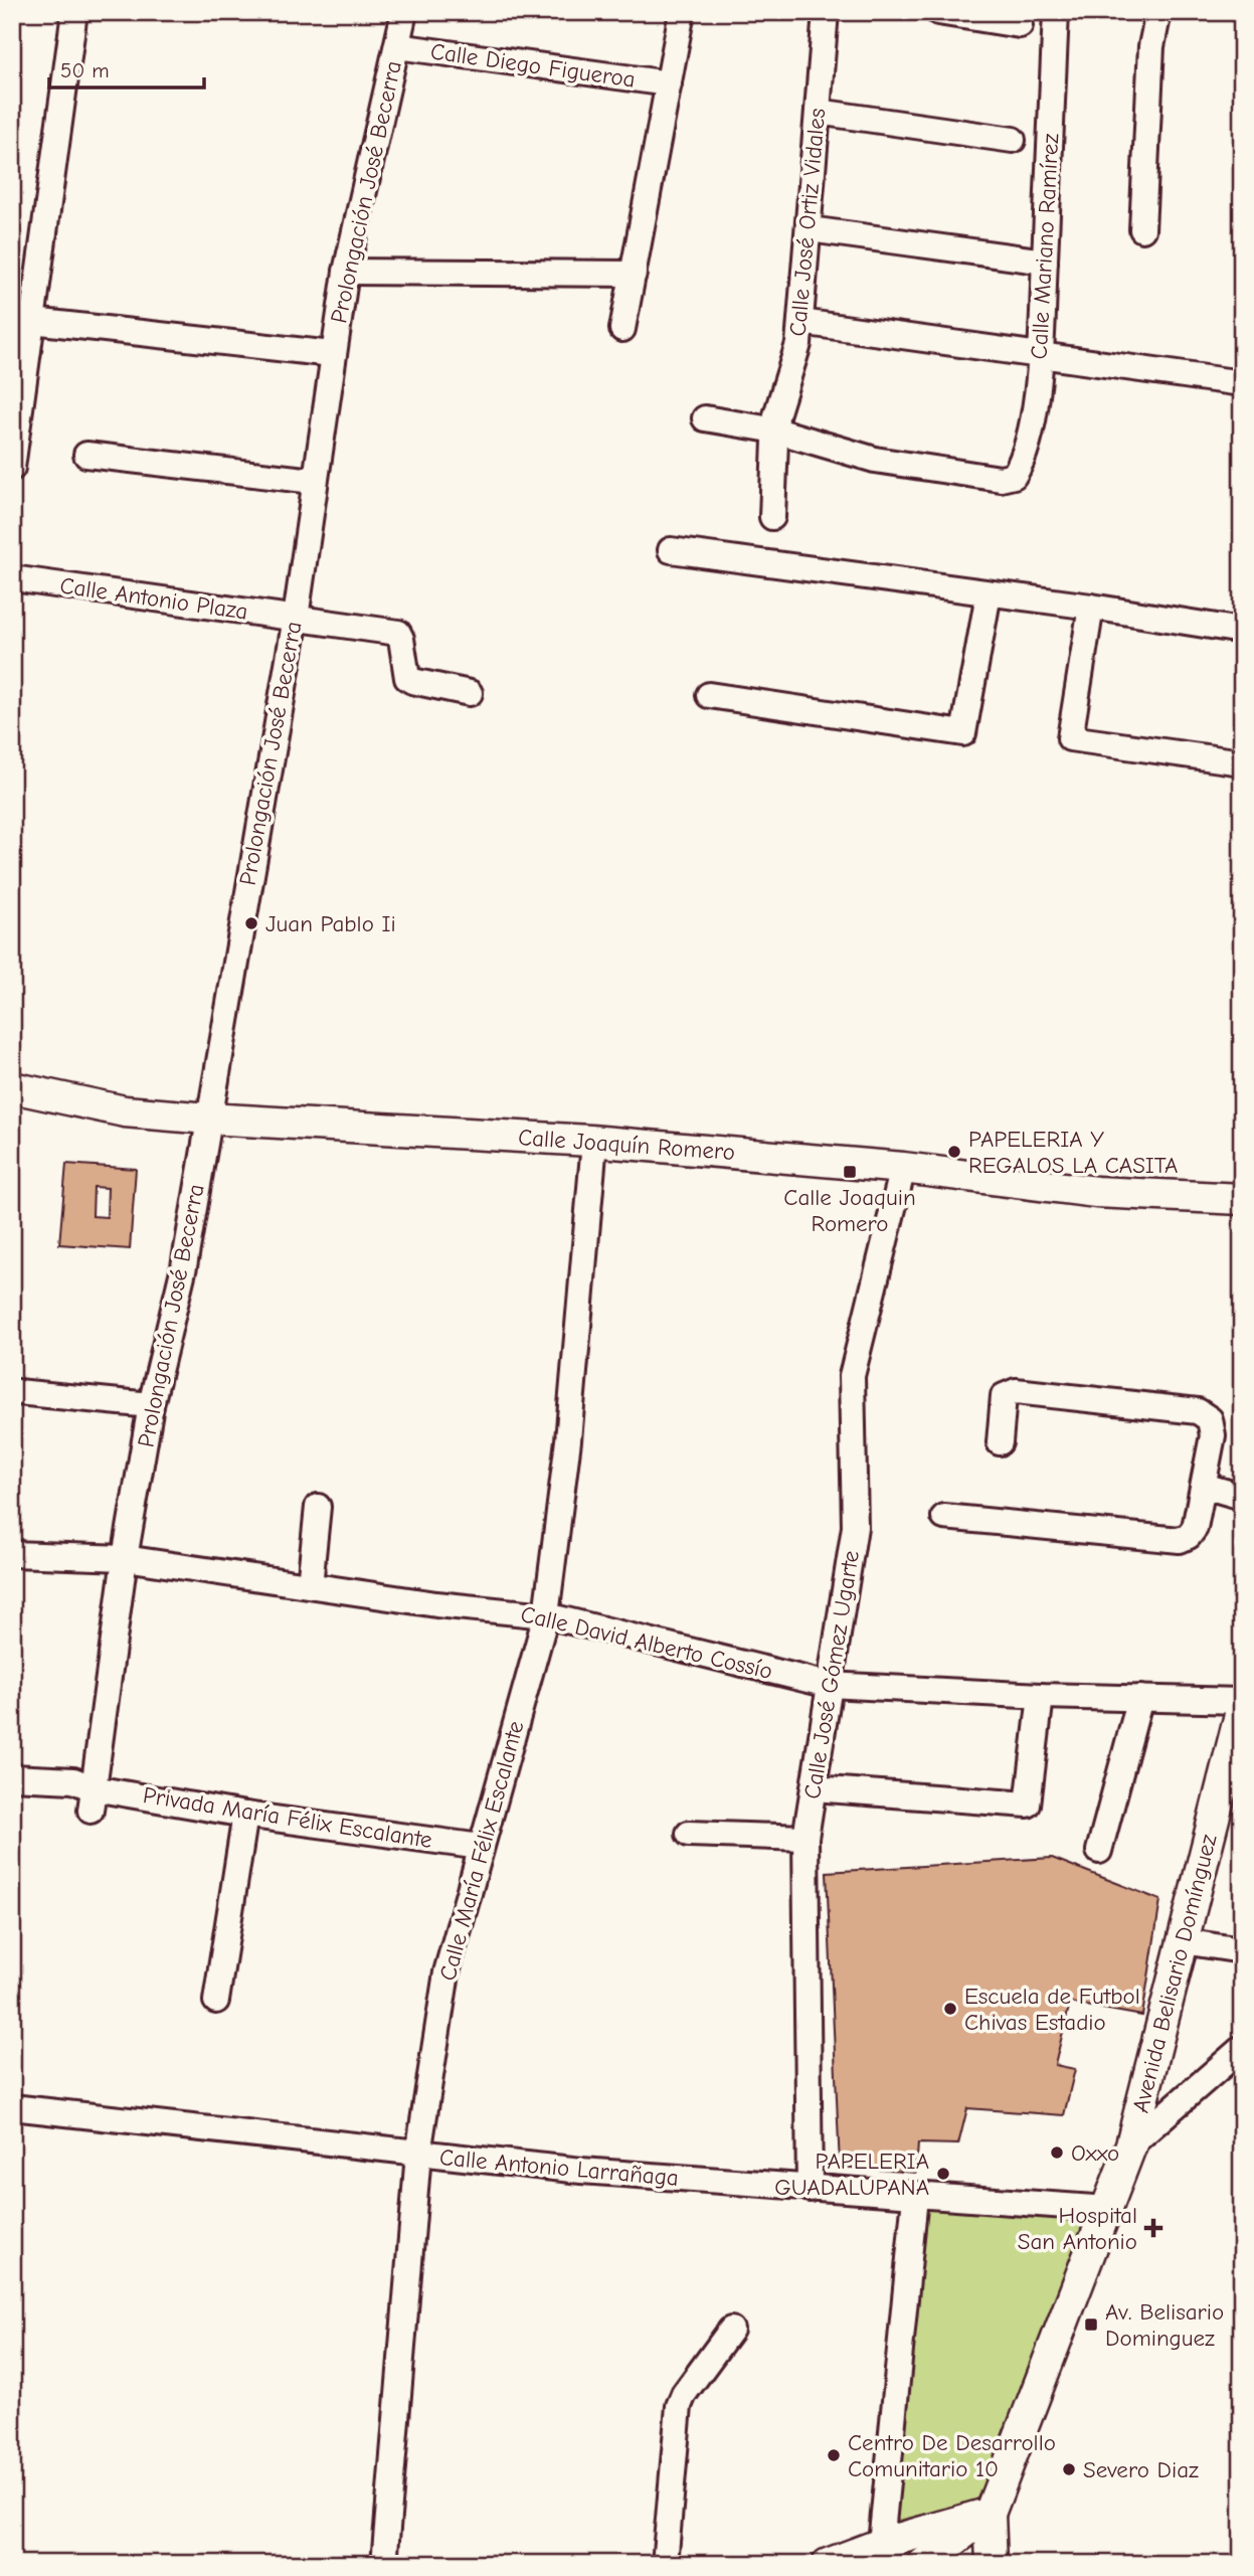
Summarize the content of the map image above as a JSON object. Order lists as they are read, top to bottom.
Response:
{
  "streets": {
    "street": [
      "Calle Diego Figueroa",
      "Prolongación José Becerra",
      "Calle José Ortiz Vidales",
      "Calle Mariano Ramírez",
      "Calle Antonio Plaza",
      "Calle Joaquín Romero",
      "Calle David Alberto Cossío",
      "Calle José Gómez Ugarte",
      "Privada María Félix Escalante",
      "Calle María Félix Escalante",
      "Avenida Belisario Domínguez",
      "Calle Antonio Larrañaga"
    ]
  },
  "crossings": [
    ["Calle Diego Figueroa", "Prolongación José Becerra"],
    ["Prolongación José Becerra", "Calle Antonio Plaza"],
    ["Prolongación José Becerra", "Calle Joaquín Romero"],
    ["Prolongación José Becerra", "Calle David Alberto Cossío"],
    ["Prolongación José Becerra", "Privada María Félix Escalante"],
    ["Calle José Ortiz Vidales", "Calle Mariano Ramírez"],
    ["Calle Joaquín Romero", "Calle José Gómez Ugarte"],
    ["Calle Joaquín Romero", "Calle María Félix Escalante"],
    ["Calle David Alberto Cossío", "Calle José Gómez Ugarte"],
    ["Calle David Alberto Cossío", "Calle María Félix Escalante"],
    ["Calle José Gómez Ugarte", "Calle Antonio Larrañaga"],
    ["Privada María Félix Escalante", "Calle María Félix Escalante"],
    ["Calle María Félix Escalante", "Calle Antonio Larrañaga"],
    ["Avenida Belisario Domínguez", "Calle Antonio Larrañaga"]
  ],
  "places": {
    "other": [
      "Juan Pablo Ii",
      "PAPELERIA Y REGALOS LA CASITA",
      "Escuela de Futbol Chivas Estadio",
      "Oxxo",
      "PAPELERIA GUADALUPANA",
      "Centro De Desarrollo Comunitario 10",
      "Severo Diaz"
    ],
    "transit": ["Calle Joaquin Romero", "Av. Belisario Dominguez"],
    "health": ["Hospital San Antonio"]
  },
  "scale_bar": "50 m"
}
